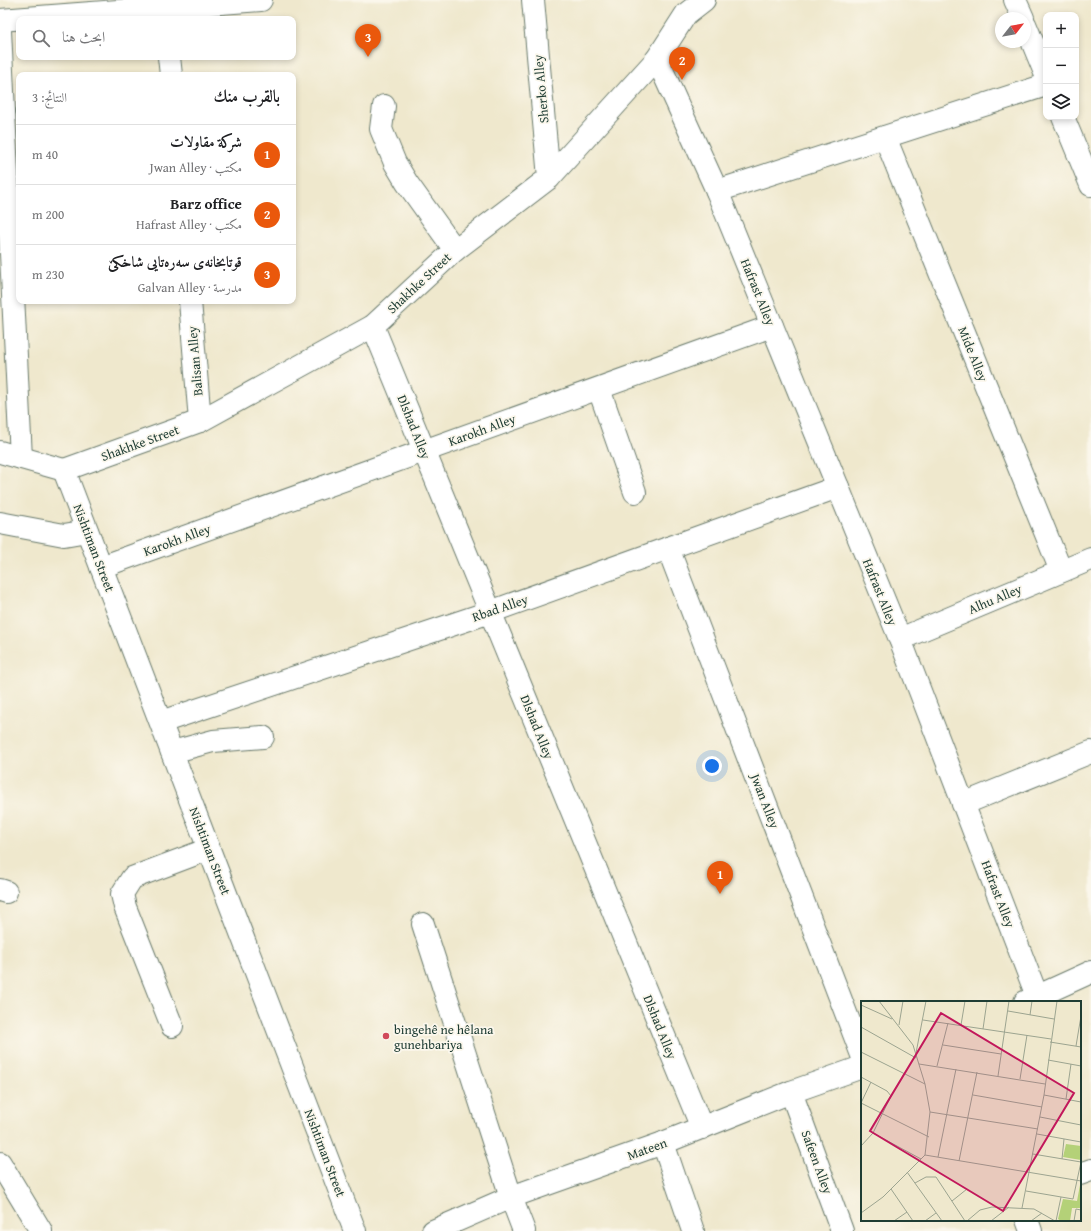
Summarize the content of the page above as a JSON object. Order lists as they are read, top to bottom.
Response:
{
  "streets": {
    "street": [
      "Sherko Alley",
      "Shakhke Street",
      "Hafrast Alley",
      "Mide Alley",
      "Balisan Alley",
      "Dlshad Alley",
      "Karokh Alley",
      "Nishtiman Street",
      "Alhu Alley",
      "Rbad Alley",
      "Jwan Alley",
      "Mateen",
      "Safeen Alley"
    ]
  },
  "crossings": [
    ["Sherko Alley", "Shakhke Street"],
    ["Shakhke Street", "Hafrast Alley"],
    ["Shakhke Street", "Balisan Alley"],
    ["Shakhke Street", "Dlshad Alley"],
    ["Shakhke Street", "Nishtiman Street"],
    ["Hafrast Alley", "Karokh Alley"],
    ["Hafrast Alley", "Alhu Alley"],
    ["Hafrast Alley", "Rbad Alley"],
    ["Mide Alley", "Alhu Alley"],
    ["Dlshad Alley", "Karokh Alley"],
    ["Dlshad Alley", "Rbad Alley"],
    ["Dlshad Alley", "Mateen"],
    ["Karokh Alley", "Nishtiman Street"],
    ["Nishtiman Street", "Rbad Alley"],
    ["Rbad Alley", "Jwan Alley"],
    ["Mateen", "Safeen Alley"]
  ],
  "places": ["bingehê ne hêlana gunehbariya"],
  "north": "top right",
  "page": {
    "map_buttons": ["+", "−"],
    "search": "ابحث هنا",
    "pins": ["3", "2", "1"],
    "heading": ["بالقرب منك", "النتائج: 3"],
    "list": [
      {
        "mark": "1",
        "name": "شركة مقاولات",
        "note": "مكتب · Jwan Alley",
        "value": "40 m"
      },
      {
        "mark": "2",
        "name": "Barz office",
        "note": "مكتب · Hafrast Alley",
        "value": "200 m"
      },
      {
        "mark": "3",
        "name": "قوتابخانەی سەرەتایی شاخکێ",
        "note": "مدرسة · Galvan Alley",
        "value": "230 m"
      }
    ]
  }
}
